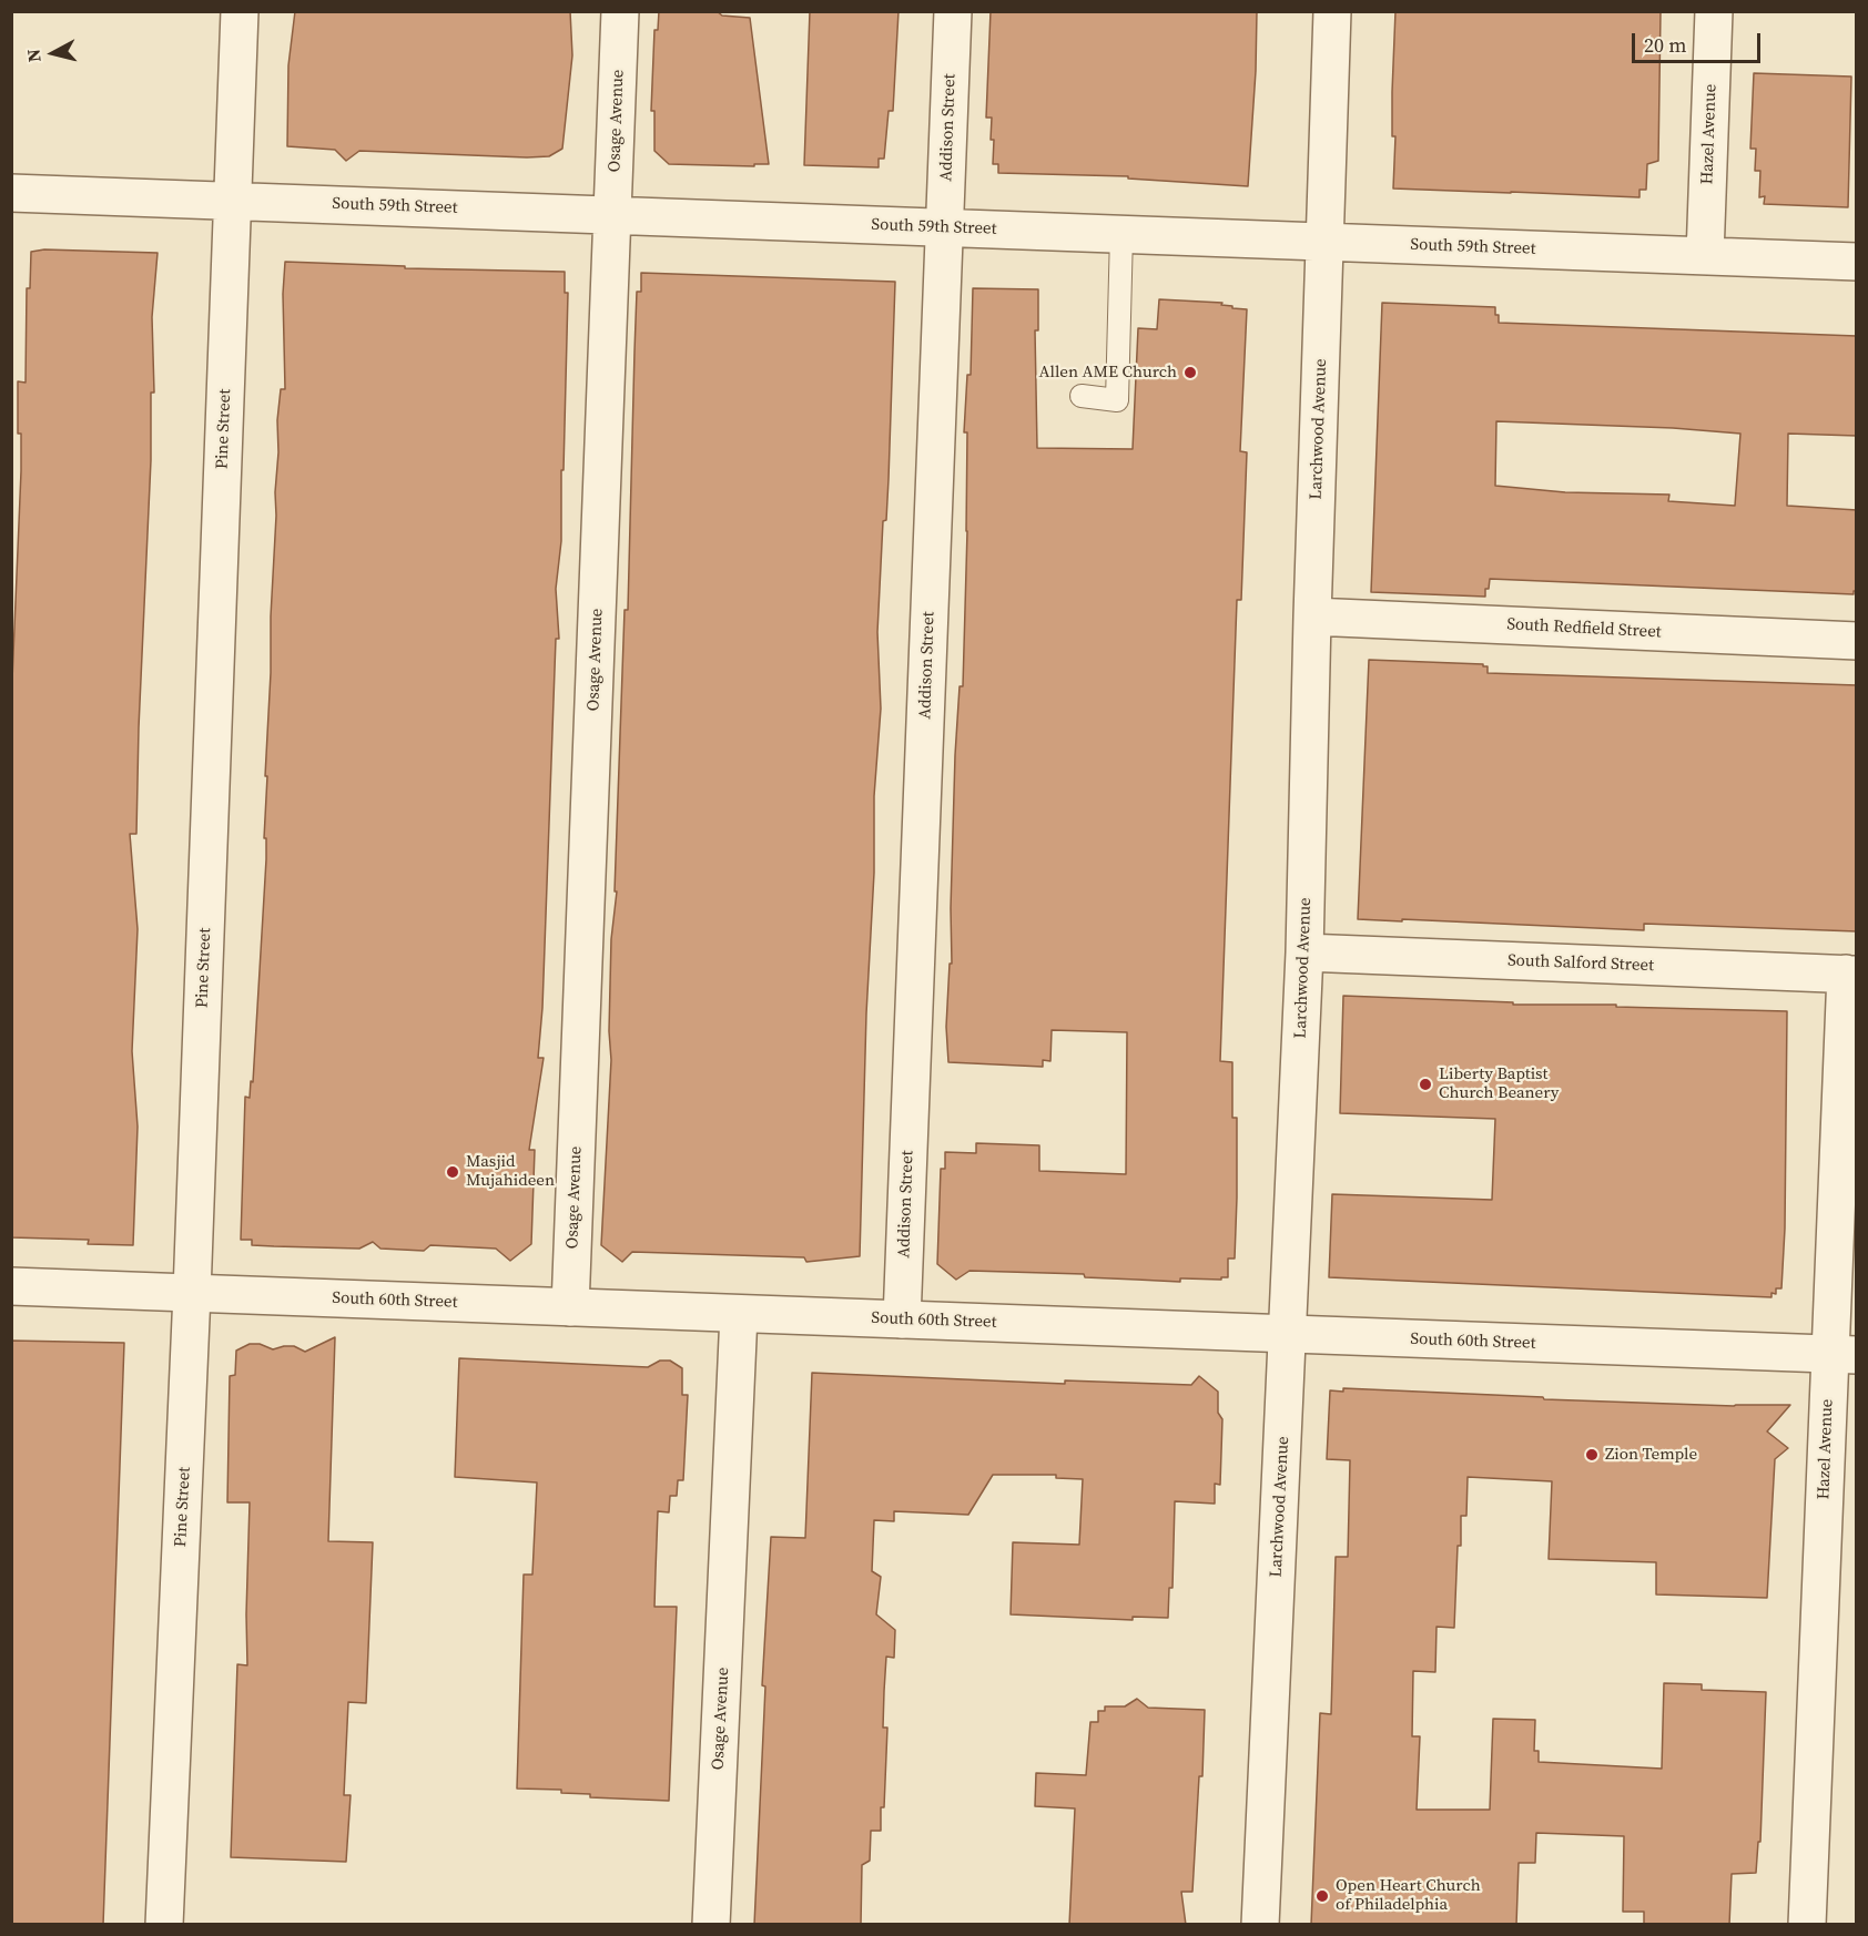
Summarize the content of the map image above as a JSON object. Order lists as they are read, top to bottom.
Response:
{
  "streets": {
    "street": [
      "Osage Avenue",
      "Addison Street",
      "Hazel Avenue",
      "South 59th Street",
      "Pine Street",
      "Larchwood Avenue",
      "South Redfield Street",
      "South Salford Street",
      "South 60th Street"
    ]
  },
  "crossings": [
    ["Osage Avenue", "South 59th Street"],
    ["Osage Avenue", "South 60th Street"],
    ["Addison Street", "South 59th Street"],
    ["Addison Street", "South 60th Street"],
    ["Hazel Avenue", "South 59th Street"],
    ["Hazel Avenue", "South Salford Street"],
    ["Hazel Avenue", "South 60th Street"],
    ["South 59th Street", "Pine Street"],
    ["South 59th Street", "Larchwood Avenue"],
    ["Pine Street", "South 60th Street"],
    ["Larchwood Avenue", "South Redfield Street"],
    ["Larchwood Avenue", "South Salford Street"],
    ["Larchwood Avenue", "South 60th Street"]
  ],
  "places": [
    "Allen AME Church",
    "Liberty Baptist Church Beanery",
    "Masjid Mujahideen",
    "Zion Temple",
    "Open Heart Church of Philadelphia"
  ],
  "scale_bar": "20 m",
  "north": "left"
}
